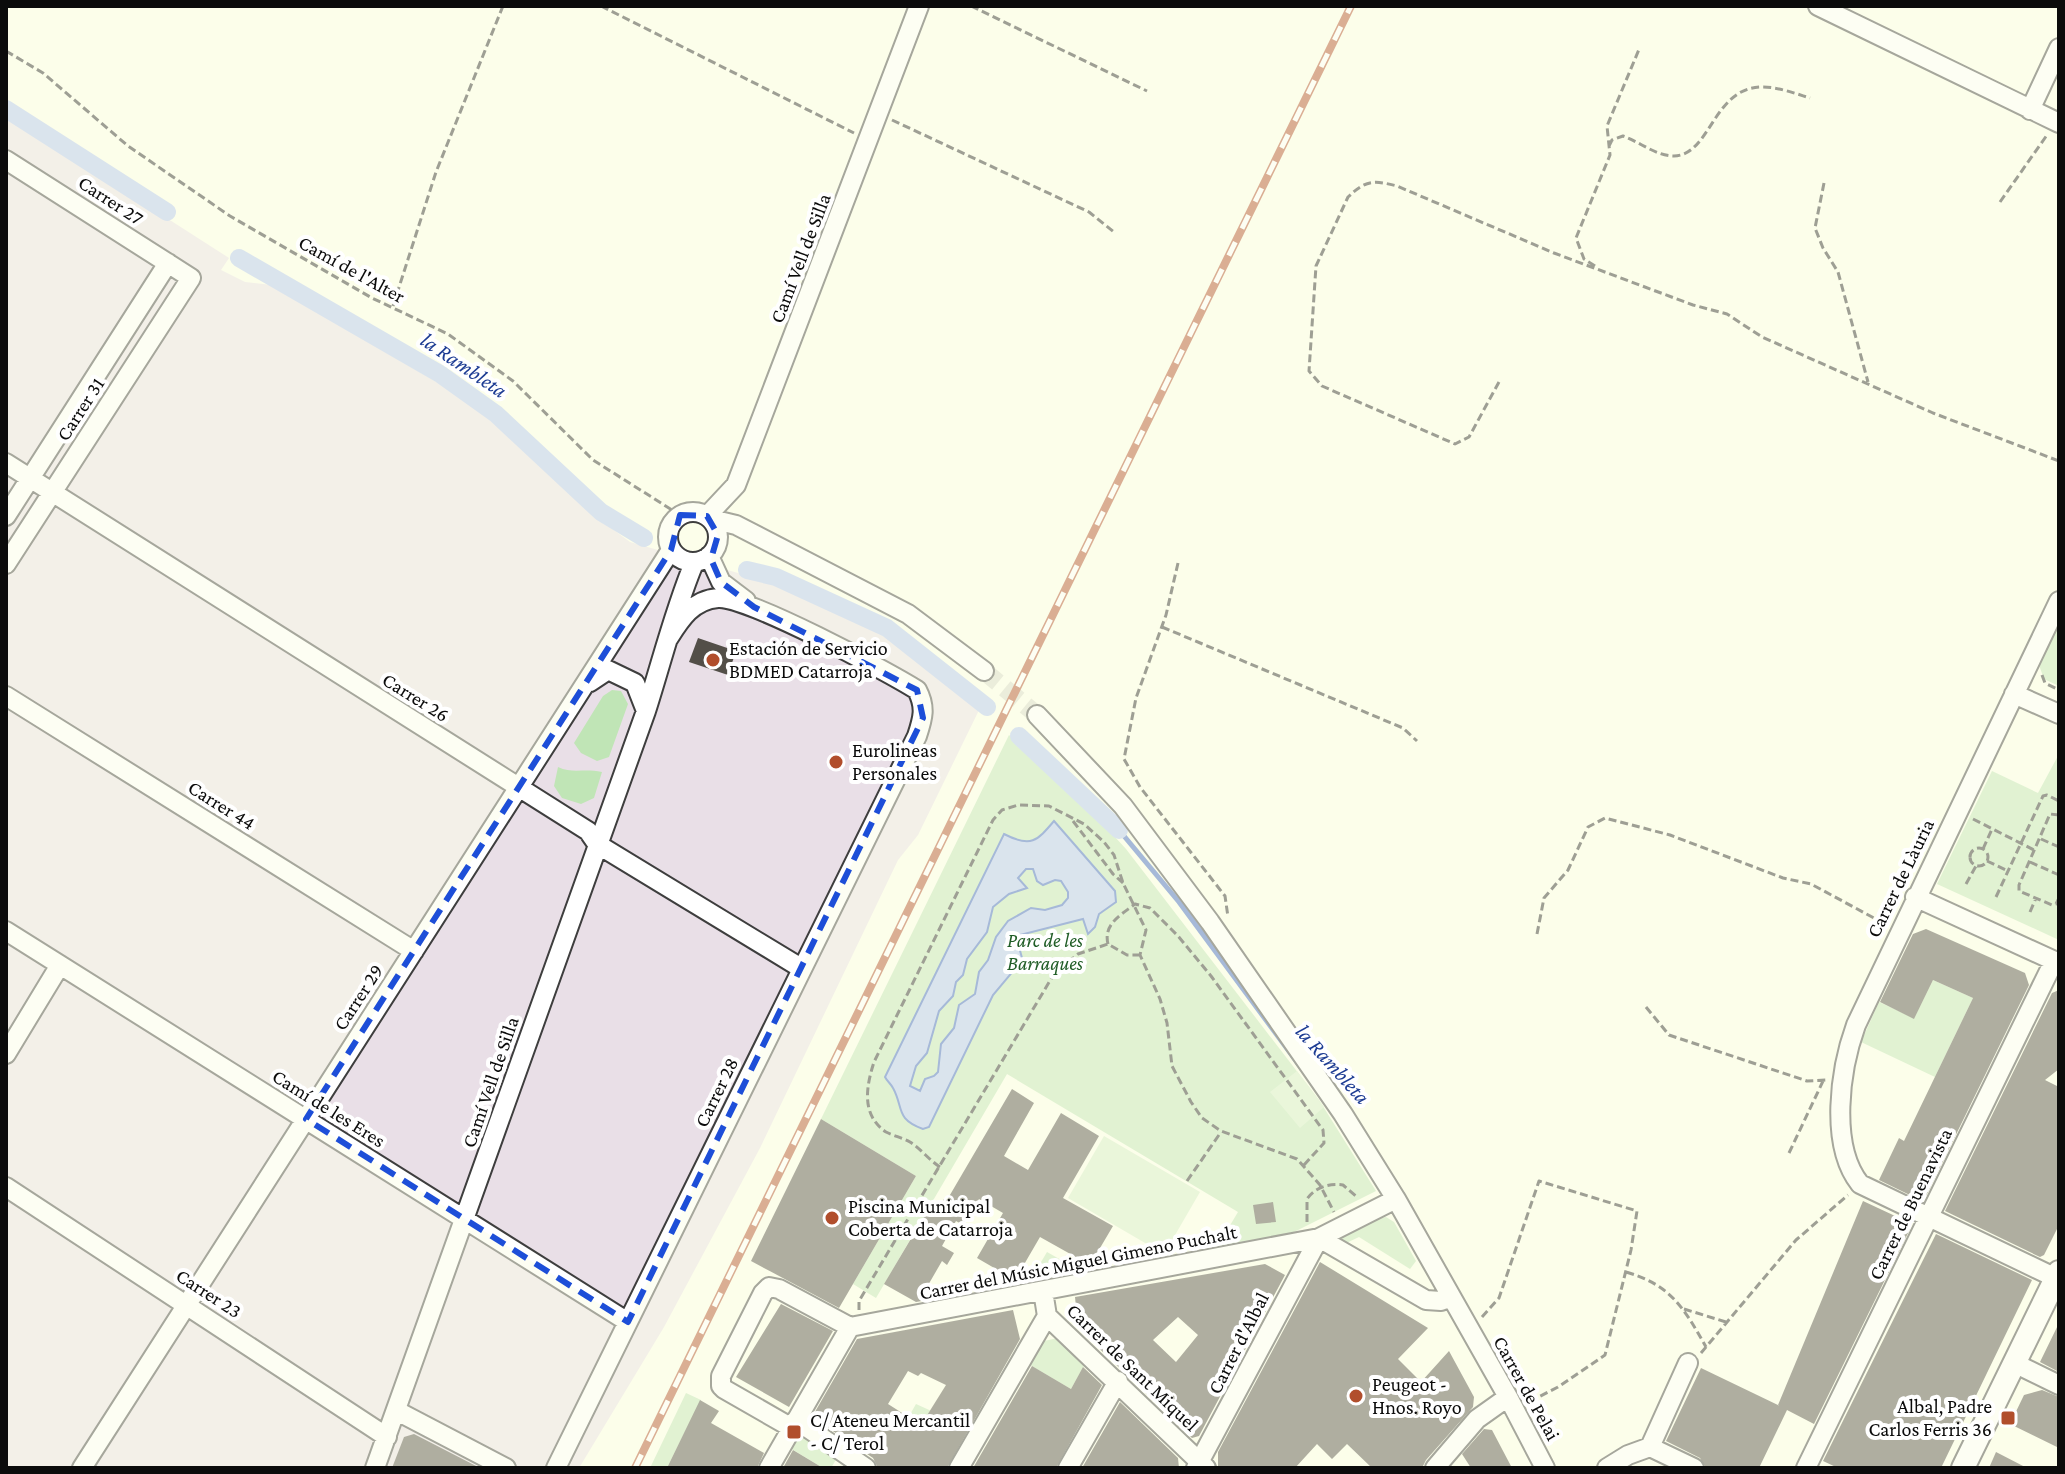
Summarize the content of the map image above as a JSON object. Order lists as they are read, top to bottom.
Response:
{
  "streets": {
    "street": [
      "Carrer 27",
      "Camí Vell de Silla",
      "Carrer 31",
      "Carrer 26",
      "Carrer 44",
      "Carrer de Làuria",
      "Carrer 29",
      "Carrer 28",
      "Camí de les Eres",
      "Carrer de Buenavista",
      "Carrer del Músic Miguel Gimeno Puchalt",
      "Carrer 23",
      "Carrer d'Albal",
      "Carrer de Sant Miquel",
      "Carrer de Pelai"
    ],
    "path": ["Camí de l'Alter"]
  },
  "crossings": [
    ["Carrer 27", "Carrer 31"],
    ["Camí Vell de Silla", "Camí de l'Alter"],
    ["Camí Vell de Silla", "Carrer 26"],
    ["Camí Vell de Silla", "Carrer 29"],
    ["Camí Vell de Silla", "Camí de les Eres"],
    ["Camí Vell de Silla", "Carrer 23"],
    ["Camí de l'Alter", "Carrer 29"],
    ["Carrer 31", "Carrer 26"],
    ["Carrer 26", "Carrer 29"],
    ["Carrer 26", "Carrer 28"],
    ["Carrer 44", "Carrer 29"],
    ["Carrer 29", "Camí de les Eres"],
    ["Carrer 29", "Carrer 23"],
    ["Carrer 28", "Camí de les Eres"],
    ["Carrer del Músic Miguel Gimeno Puchalt", "Carrer d'Albal"],
    ["Carrer del Músic Miguel Gimeno Puchalt", "Carrer de Sant Miquel"],
    ["Carrer del Músic Miguel Gimeno Puchalt", "Carrer de Pelai"],
    ["Carrer d'Albal", "Carrer de Sant Miquel"]
  ],
  "water": ["la Rambleta"],
  "parks": ["Parc de les Barraques"],
  "places": {
    "other": [
      "Estación de Servicio BDMED Catarroja",
      "Eurolineas Personales",
      "Piscina Municipal Coberta de Catarroja",
      "Peugeot - Hnos. Royo"
    ],
    "transit": ["Albal, Padre Carlos Ferris 36", "C/ Ateneu Mercantil - C/ Terol"]
  }
}
